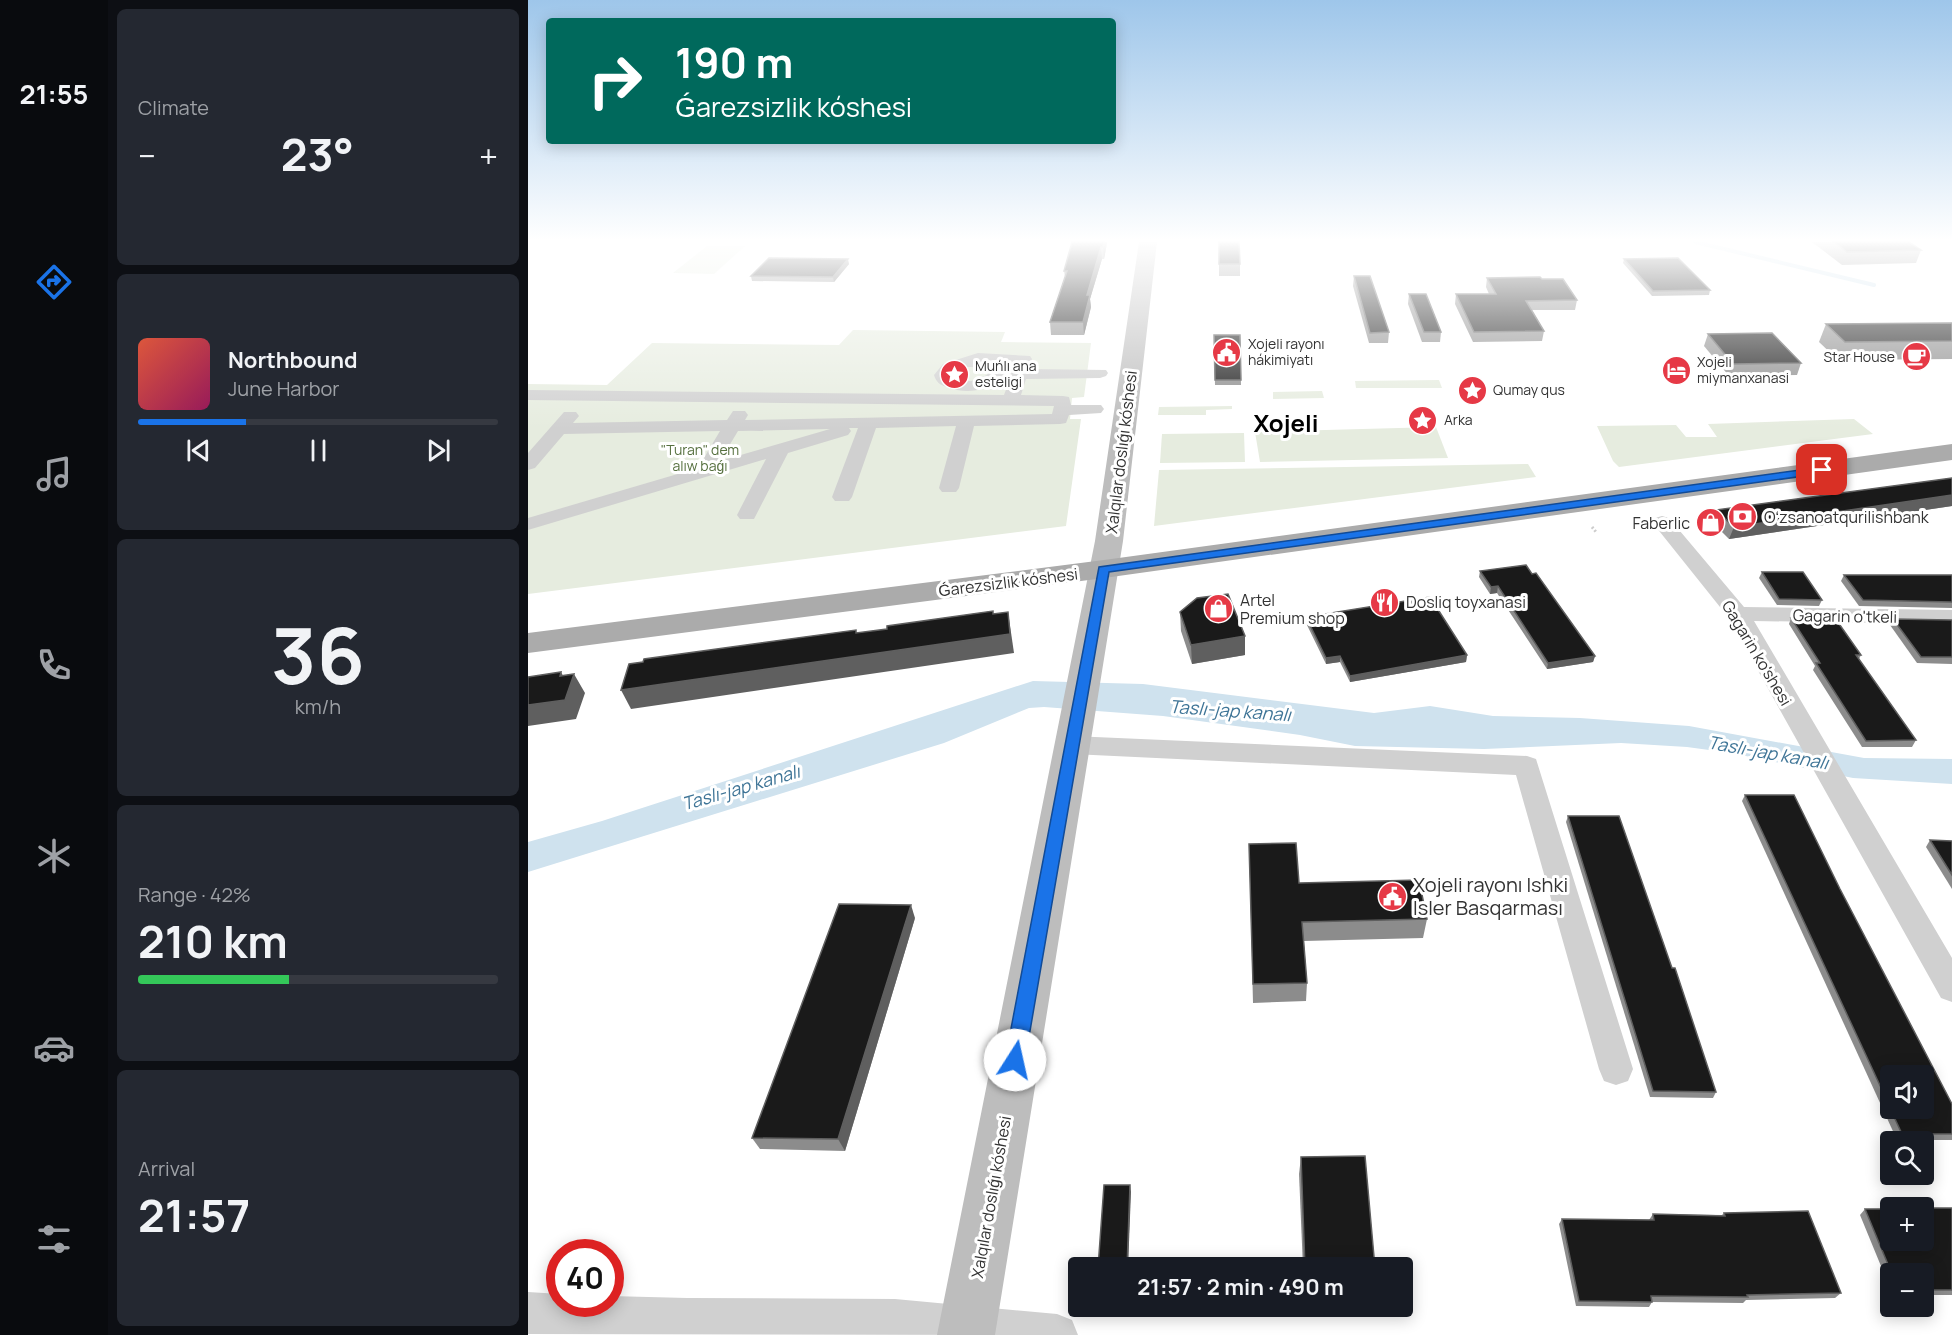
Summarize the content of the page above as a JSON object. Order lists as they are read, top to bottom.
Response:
{
  "streets": {
    "main road": ["Ǵarezsizlik kóshesi"],
    "street": ["Xalqılar doslıǵı kóshesi", "Gagarin o'tkeli", "Gagarin ko'shesi"]
  },
  "crossings": [
    ["Xalqılar doslıǵı kóshesi", "Ǵarezsizlik kóshesi"],
    ["Gagarin o'tkeli", "Gagarin ko'shesi"]
  ],
  "districts": ["Xojeli"],
  "water": ["Taslı-jap kanalı"],
  "parks": ["\"Turan\" dem alıw baǵı"],
  "places": {
    "public building": ["Xojeli rayonı hákimiyatı", "Xojeli rayonı Ishki Isler Basqarması"],
    "cafe": ["Star House"],
    "hotel": ["Xojeli miymanxanasi"],
    "place": ["Muńlı ana esteligi", "Qumay qus", "Arka"],
    "bank": ["Oʻzsanoatqurilishbank"],
    "shop": ["Faberlic", "Artel Premium shop"],
    "restaurant": ["Dosliq toyxanasi"]
  },
  "page": {
    "tabs": "21:55",
    "tile": [
      "Climate",
      ["36", "km/h"],
      ["Range · 42%", "210 km"],
      ["Arrival", "21:57"]
    ],
    "turn": ["190 m", "Ǵarezsizlik kóshesi"],
    "heat": ["−", "23°", "+"],
    "song": ["Northbound", "June Harbor"],
    "map_buttons": ["+", "−"],
    "limit": "40",
    "trip": "21:57 · 2 min · 490 m"
  }
}
